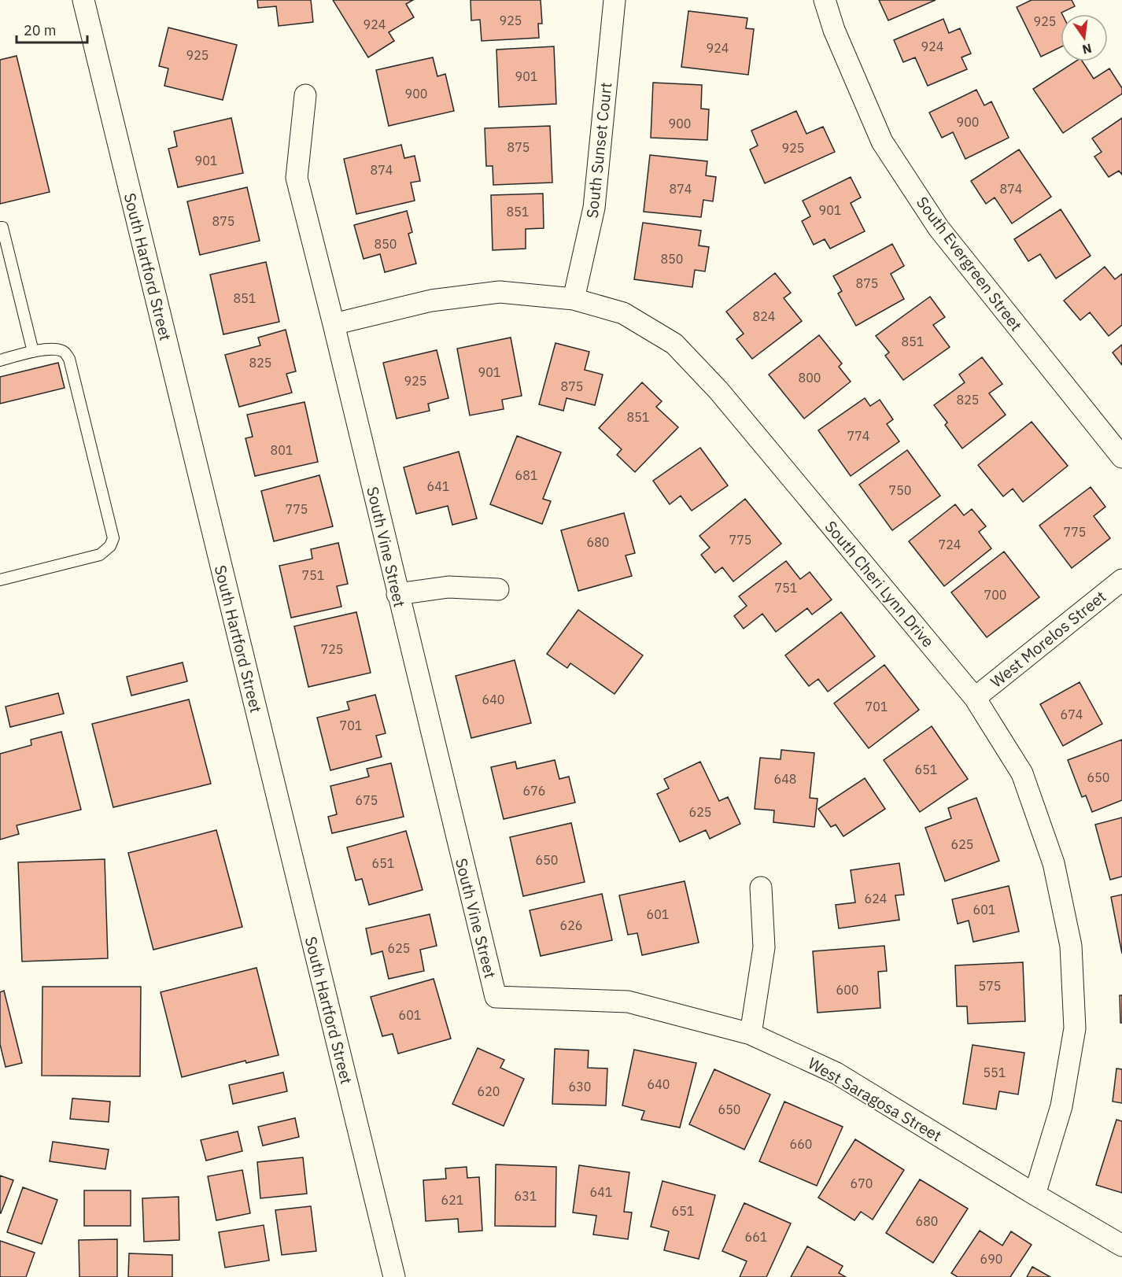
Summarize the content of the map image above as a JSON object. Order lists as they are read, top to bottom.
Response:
{
  "streets": {
    "street": [
      "South Sunset Court",
      "South Evergreen Street",
      "South Hartford Street",
      "South Vine Street",
      "South Cheri Lynn Drive",
      "West Morelos Street",
      "West Saragosa Street"
    ]
  },
  "crossings": [
    ["South Sunset Court", "South Cheri Lynn Drive"],
    ["South Vine Street", "South Cheri Lynn Drive"],
    ["South Vine Street", "West Saragosa Street"],
    ["South Cheri Lynn Drive", "West Morelos Street"],
    ["South Cheri Lynn Drive", "West Saragosa Street"]
  ],
  "house_numbers": [
    "925",
    "925",
    "924",
    "924",
    "924",
    "925",
    "901",
    "900",
    "900",
    "900",
    "875",
    "925",
    "901",
    "874",
    "874",
    "874",
    "901",
    "851",
    "875",
    "850",
    "850",
    "875",
    "851",
    "824",
    "851",
    "825",
    "901",
    "800",
    "925",
    "875",
    "825",
    "851",
    "774",
    "801",
    "681",
    "641",
    "750",
    "775",
    "775",
    "775",
    "680",
    "724",
    "751",
    "751",
    "700",
    "725",
    "640",
    "701",
    "674",
    "701",
    "651",
    "650",
    "648",
    "676",
    "675",
    "625",
    "625",
    "650",
    "651",
    "624",
    "601",
    "601",
    "626",
    "625",
    "575",
    "600",
    "601",
    "551",
    "640",
    "630",
    "620",
    "650",
    "660",
    "670",
    "641",
    "631",
    "621",
    "651",
    "680",
    "661",
    "690"
  ],
  "scale_bar": "20 m",
  "north": "bottom"
}
